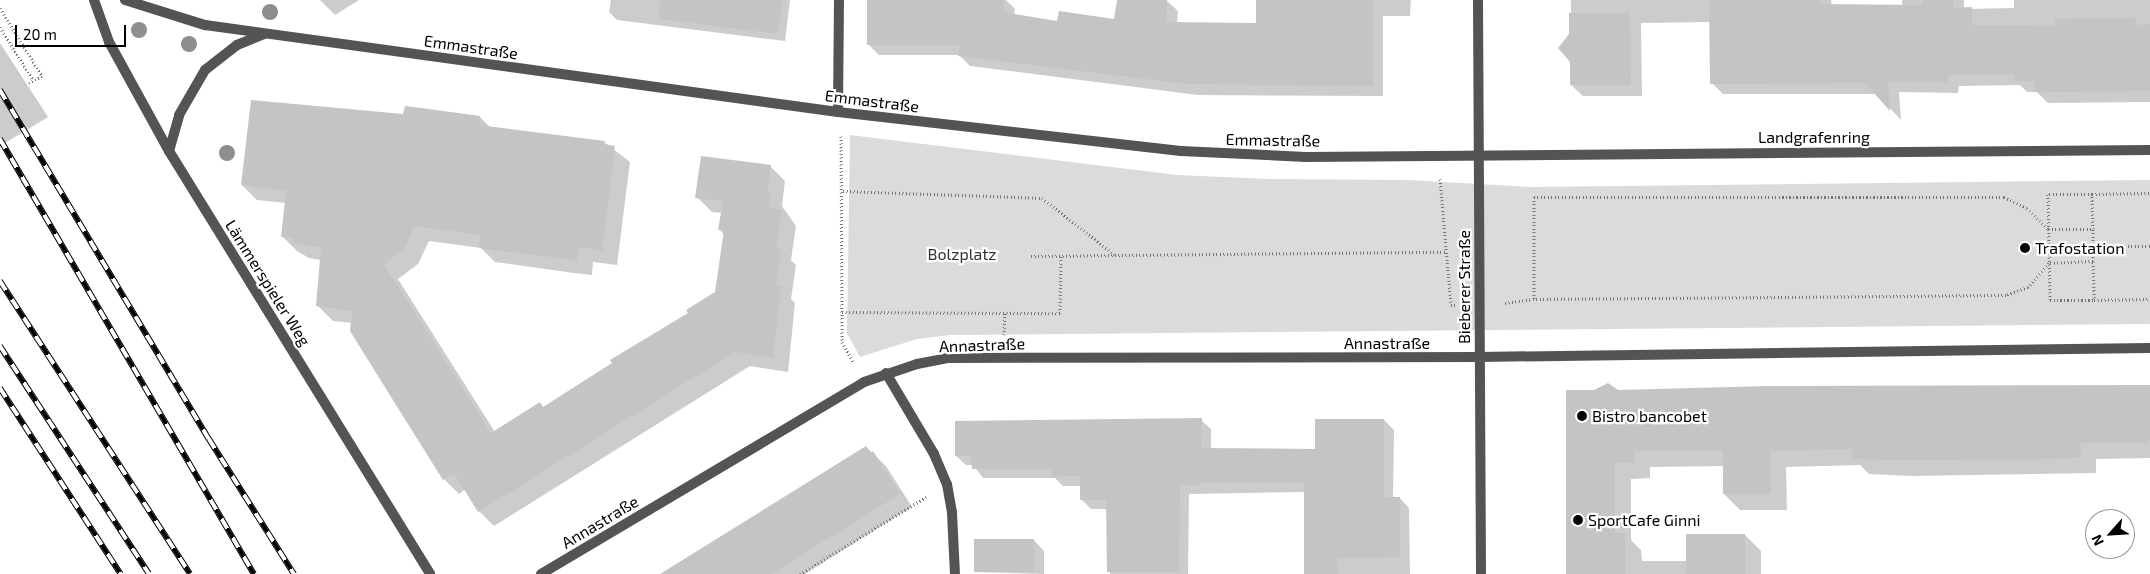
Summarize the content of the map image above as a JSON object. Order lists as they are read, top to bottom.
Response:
{
  "streets": {
    "street": [
      "Emmastraße",
      "Landgrafenring",
      "Lämmerspieler Weg",
      "Bieberer Straße",
      "Annastraße"
    ]
  },
  "crossings": [
    ["Emmastraße", "Landgrafenring"],
    ["Emmastraße", "Lämmerspieler Weg"],
    ["Emmastraße", "Bieberer Straße"],
    ["Landgrafenring", "Bieberer Straße"],
    ["Bieberer Straße", "Annastraße"]
  ],
  "parks": ["Bolzplatz"],
  "places": ["Trafostation", "Bistro bancobet", "SportCafe Ginni"],
  "scale_bar": "20 m",
  "north": "bottom left"
}
